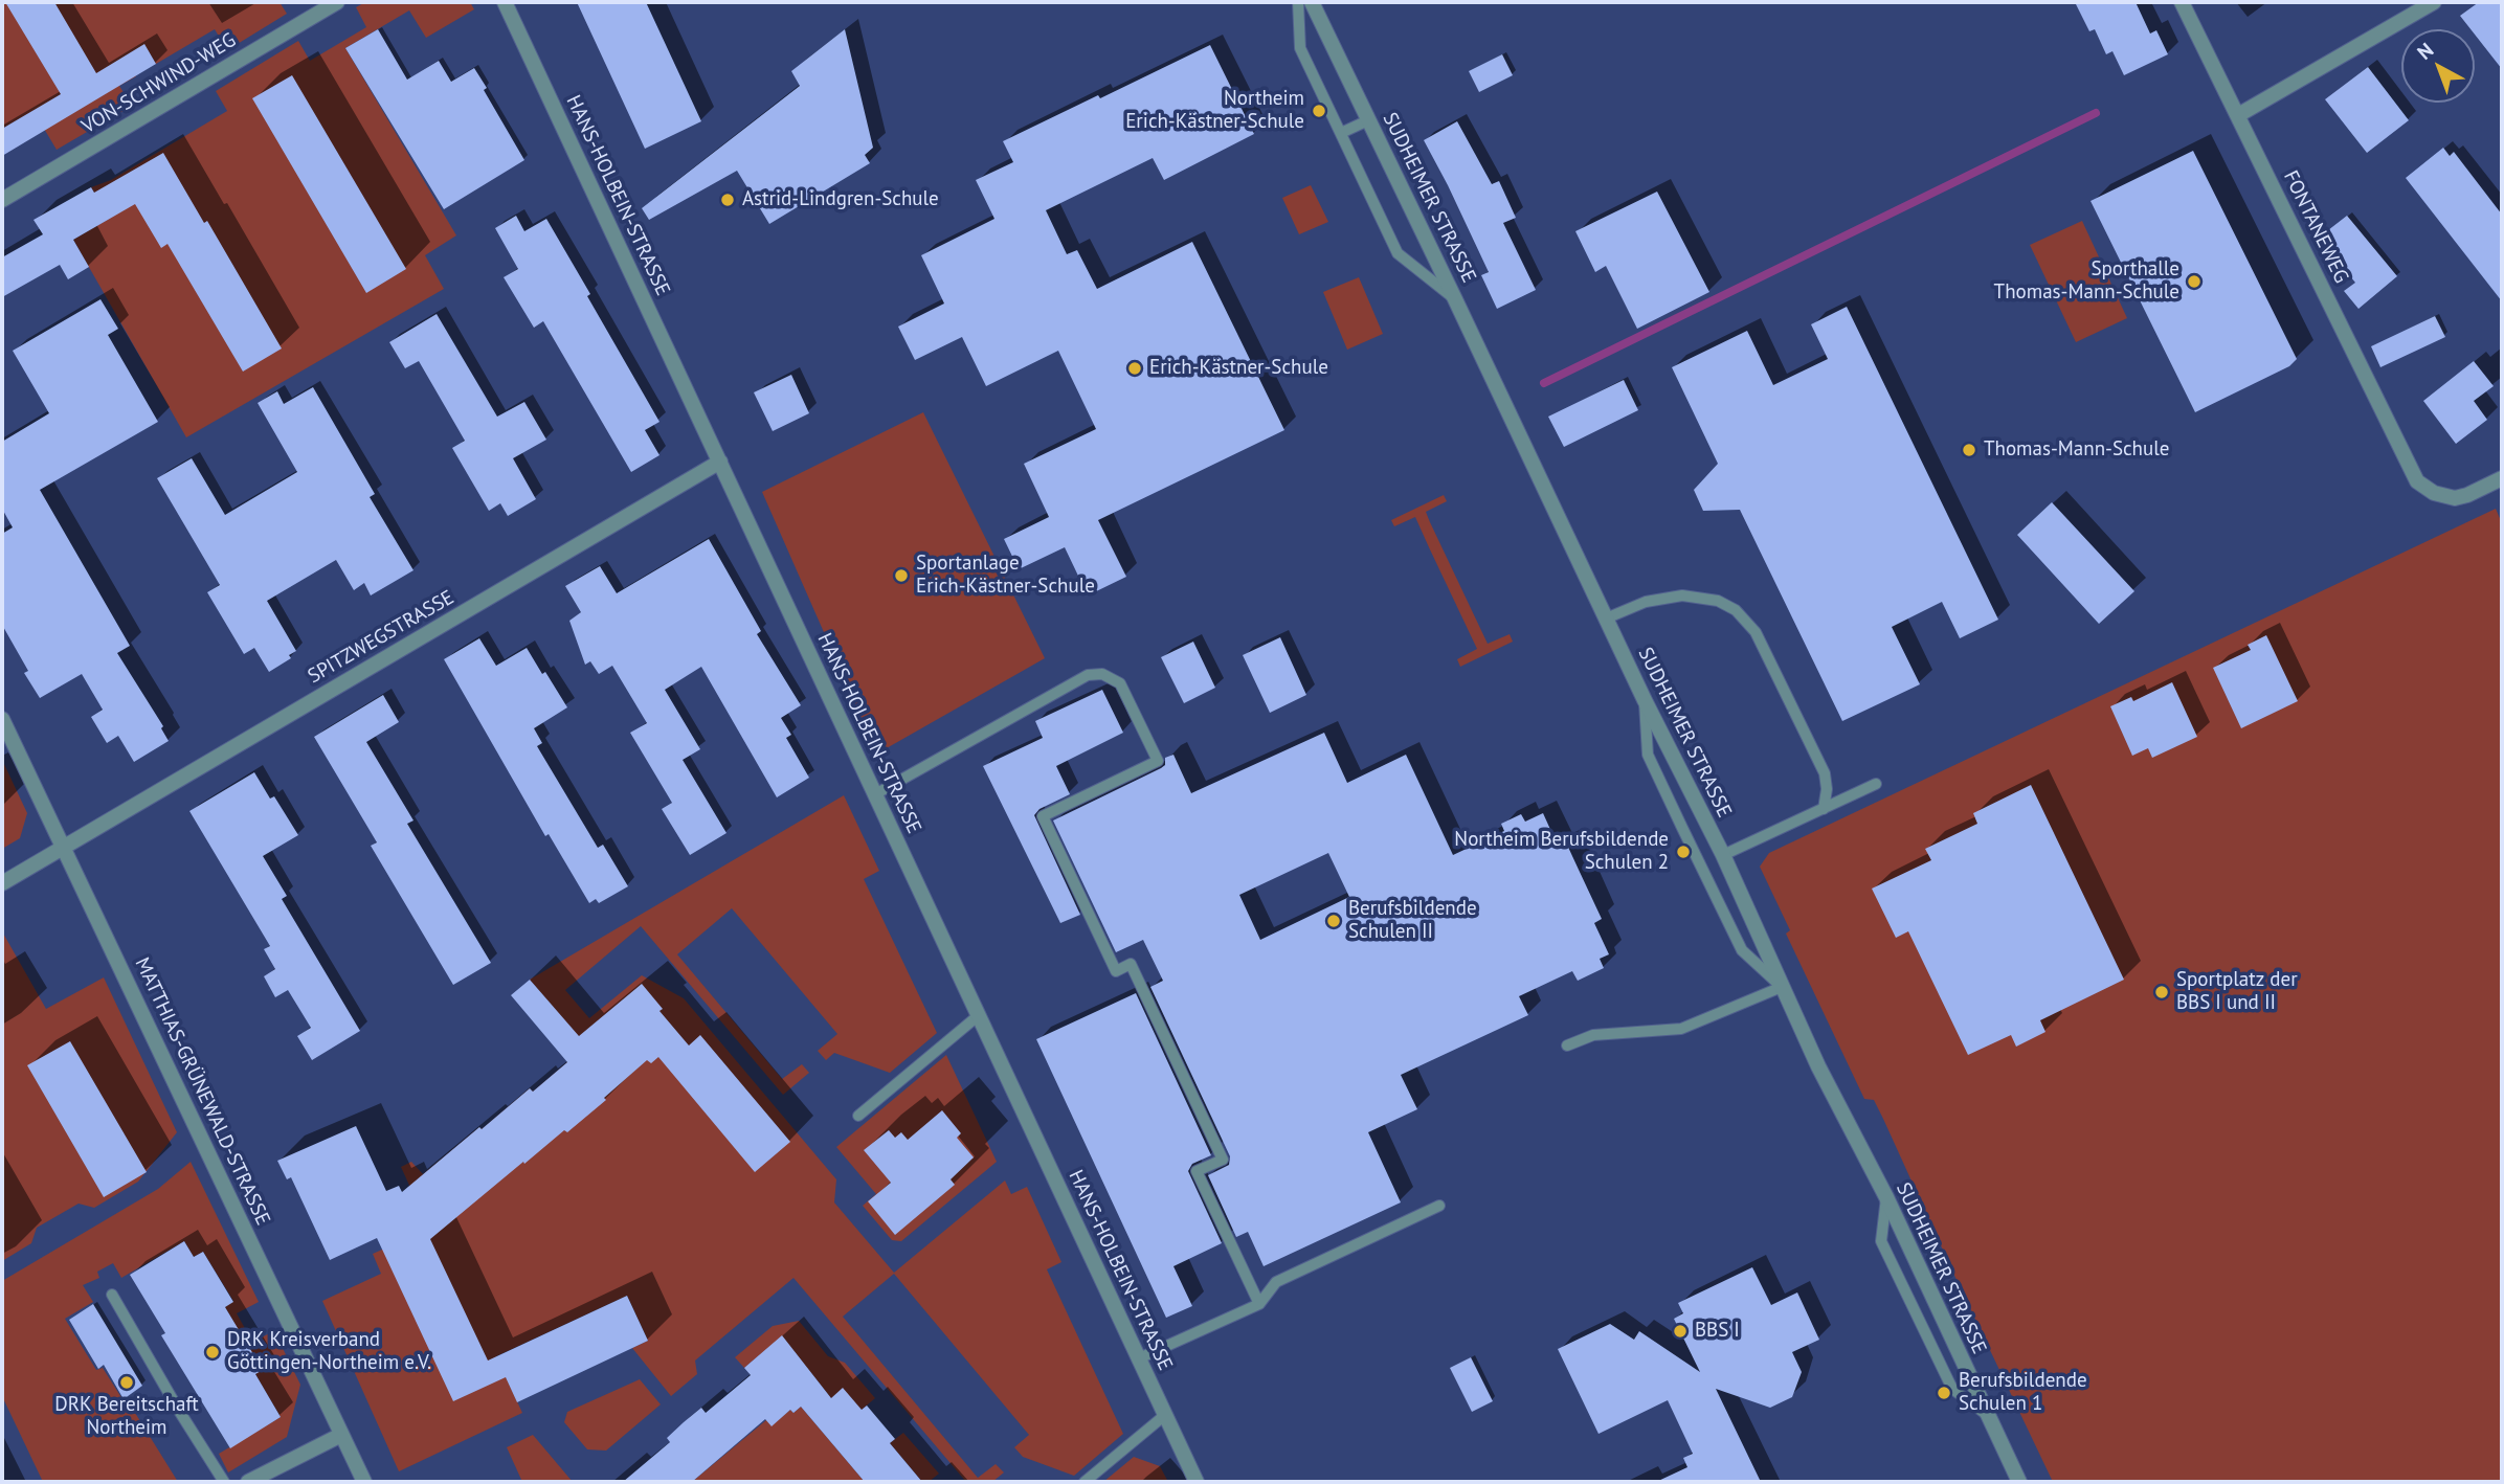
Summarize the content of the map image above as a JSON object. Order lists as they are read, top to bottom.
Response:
{
  "streets": {
    "street": [
      "VON-SCHWIND-WEG",
      "HANS-HOLBEIN-STRASSE",
      "SUDHEIMER STRASSE",
      "FONTANEWEG",
      "SPITZWEGSTRASSE",
      "MATTHIAS-GRÜNEWALD-STRASSE"
    ]
  },
  "crossings": [
    ["HANS-HOLBEIN-STRASSE", "SPITZWEGSTRASSE"],
    ["SPITZWEGSTRASSE", "MATTHIAS-GRÜNEWALD-STRASSE"]
  ],
  "places": [
    "Northeim Erich-Kästner-Schule",
    "Astrid-Lindgren-Schule",
    "Sporthalle Thomas-Mann-Schule",
    "Erich-Kästner-Schule",
    "Thomas-Mann-Schule",
    "Sportanlage Erich-Kästner-Schule",
    "Northeim Berufsbildende Schulen 2",
    "Berufsbildende Schulen II",
    "Sportplatz der BBS I und II",
    "BBS I",
    "DRK Kreisverband Göttingen-Northeim e.V.",
    "DRK Bereitschaft Northeim",
    "Berufsbildende Schulen 1"
  ],
  "north": "top left"
}
